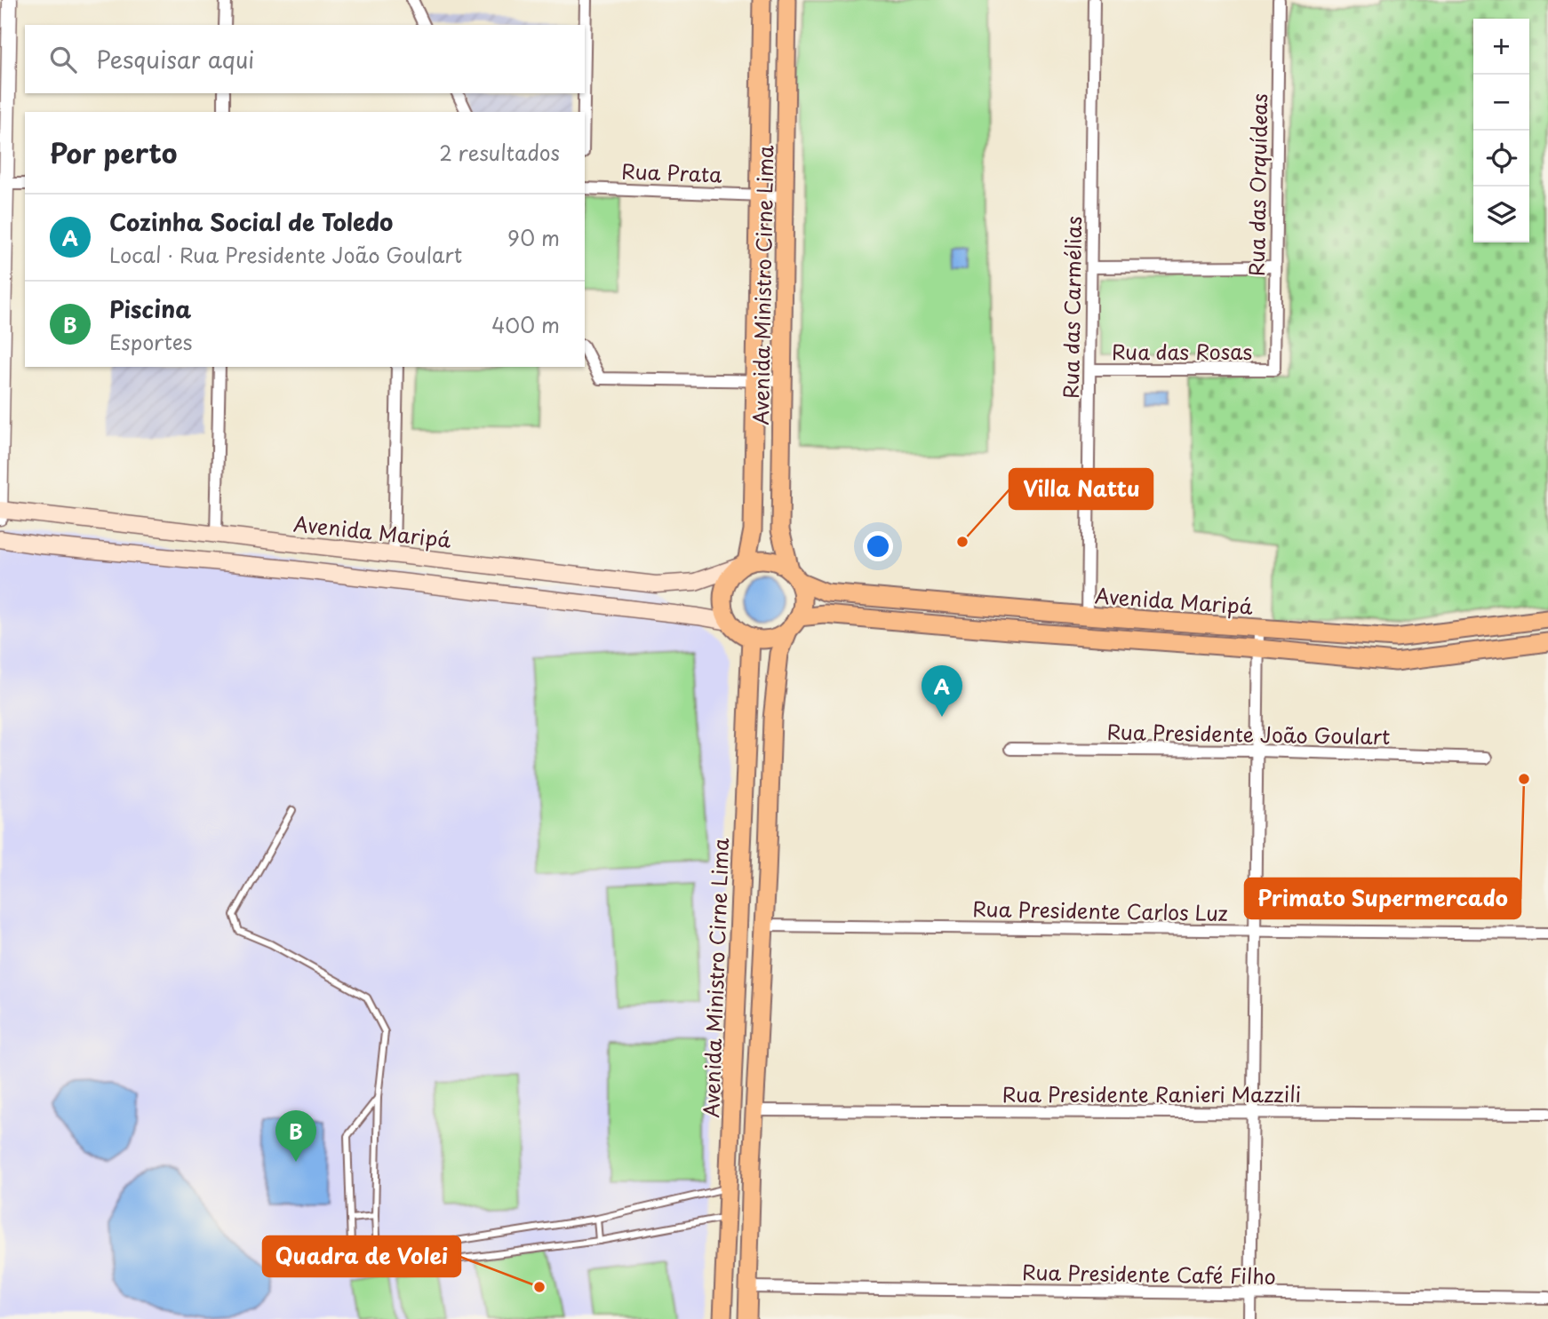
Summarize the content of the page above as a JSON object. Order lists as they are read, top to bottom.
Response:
{
  "streets": {
    "main road": ["Avenida Ministro Cirne Lima", "Avenida Maripá"],
    "street": [
      "Rua Prata",
      "Rua das Orquídeas",
      "Rua das Carmélias",
      "Rua das Rosas",
      "Rua Presidente João Goulart",
      "Rua Presidente Carlos Luz",
      "Rua Presidente Ranieri Mazzili",
      "Rua Presidente Café Filho"
    ]
  },
  "crossings": [
    ["Rua Prata", "Avenida Ministro Cirne Lima"],
    ["Rua das Orquídeas", "Rua das Rosas"],
    ["Avenida Ministro Cirne Lima", "Avenida Maripá"],
    ["Rua das Carmélias", "Rua das Rosas"],
    ["Rua das Carmélias", "Avenida Maripá"]
  ],
  "places": ["Villa Nattu", "Primato Supermercado", "Quadra de Volei"],
  "page": {
    "map_buttons": ["+", "−"],
    "search": "Pesquisar aqui",
    "heading": ["Por perto", "2 resultados"],
    "list": [
      {
        "mark": "A",
        "name": "Cozinha Social de Toledo",
        "note": "Local · Rua Presidente João Goulart",
        "value": "90 m"
      },
      {
        "mark": "B",
        "name": "Piscina",
        "note": "Esportes",
        "value": "400 m"
      }
    ],
    "pins": ["A", "B"]
  }
}
